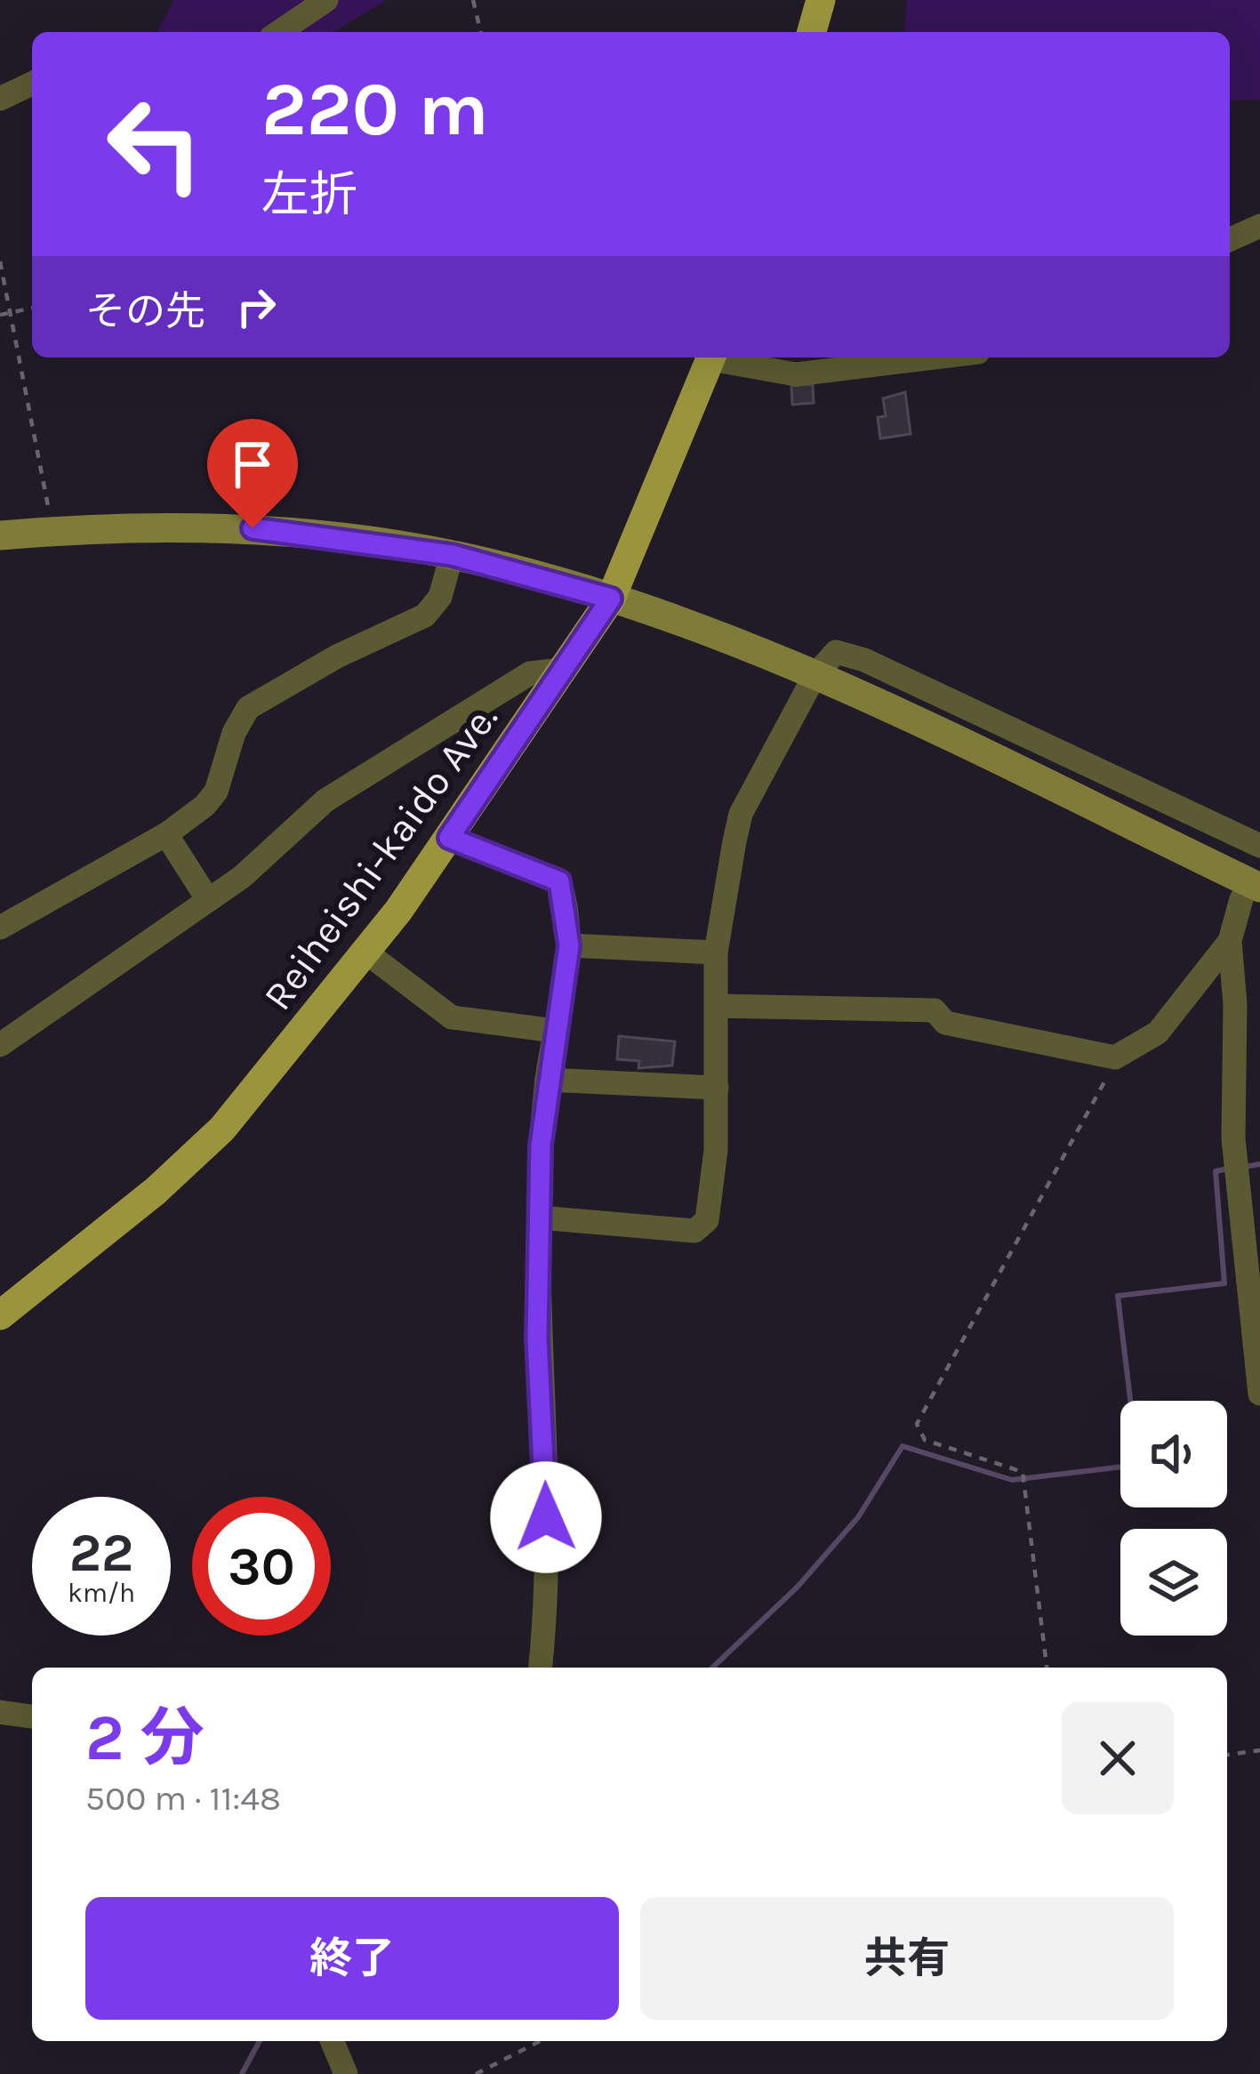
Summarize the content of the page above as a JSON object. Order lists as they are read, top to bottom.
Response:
{
  "streets": {
    "main road": ["Reiheishi-kaido Ave."]
  },
  "page": {
    "turn": ["220 m", "左折"],
    "then": "その先",
    "speed": "22 km/h",
    "limit": "30",
    "heading": ["2 分", "500 m · 11:48"],
    "buttons": ["終了", "共有"]
  }
}
